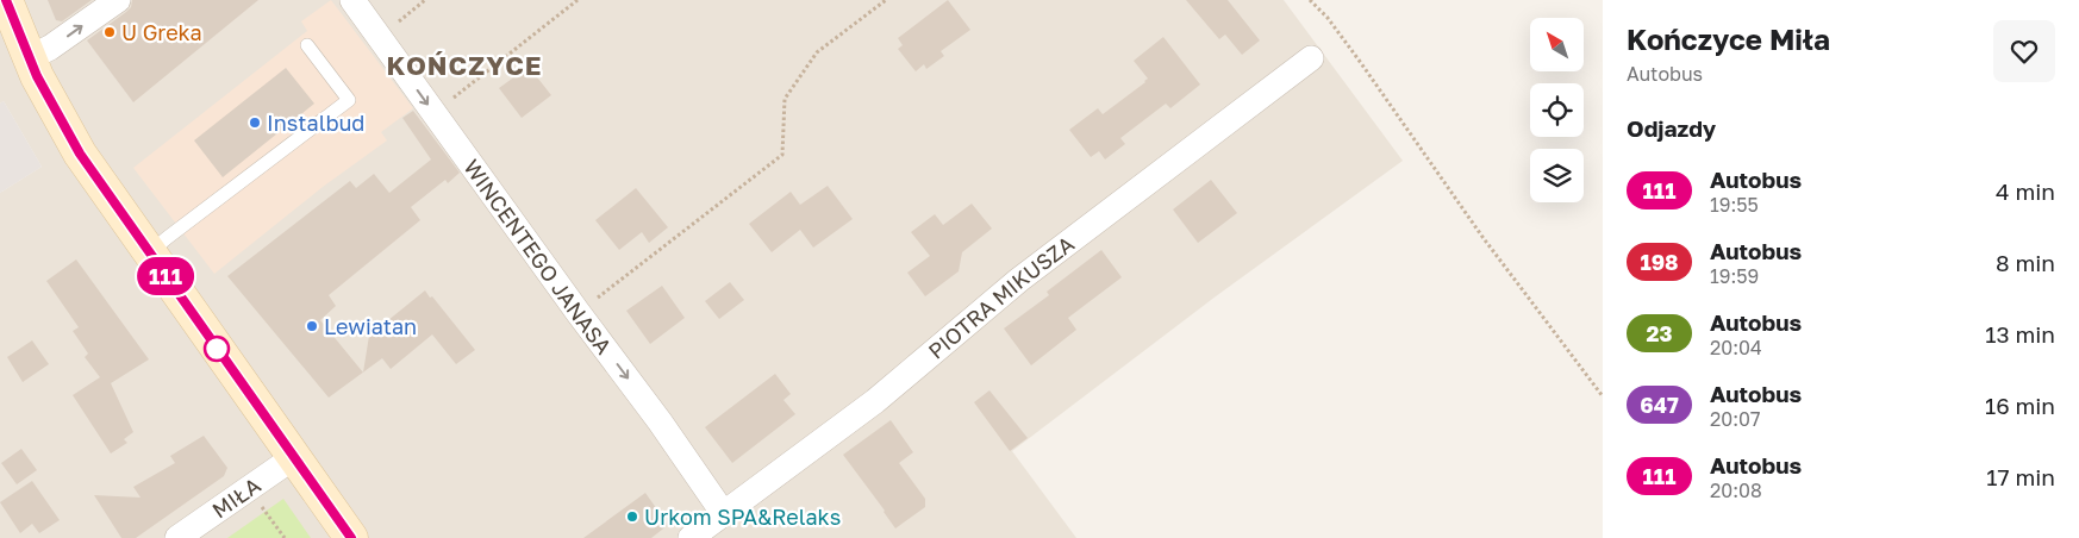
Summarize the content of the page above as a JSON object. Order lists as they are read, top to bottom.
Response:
{
  "streets": {
    "street": ["WINCENTEGO JANASA", "PIOTRA MIKUSZA", "MIŁA"]
  },
  "crossings": [
    ["WINCENTEGO JANASA", "PIOTRA MIKUSZA"]
  ],
  "one_way": ["WINCENTEGO JANASA"],
  "districts": ["KOŃCZYCE"],
  "places": [
    "U Greka",
    "Instalbud",
    "Lewiatan",
    "Urkom SPA&Relaks"
  ],
  "lines": ["bus line 111"],
  "north": "top left",
  "page": {
    "on_map": "111",
    "heading": [
      ["Kończyce Miła", "Autobus"],
      "Odjazdy"
    ],
    "list": [
      {
        "mark": "111",
        "name": "Autobus",
        "note": "19:55",
        "value": "4 min"
      },
      {
        "mark": "198",
        "name": "Autobus",
        "note": "19:59",
        "value": "8 min"
      },
      {
        "mark": "23",
        "name": "Autobus",
        "note": "20:04",
        "value": "13 min"
      },
      {
        "mark": "647",
        "name": "Autobus",
        "note": "20:07",
        "value": "16 min"
      },
      {
        "mark": "111",
        "name": "Autobus",
        "note": "20:08",
        "value": "17 min"
      }
    ]
  }
}
